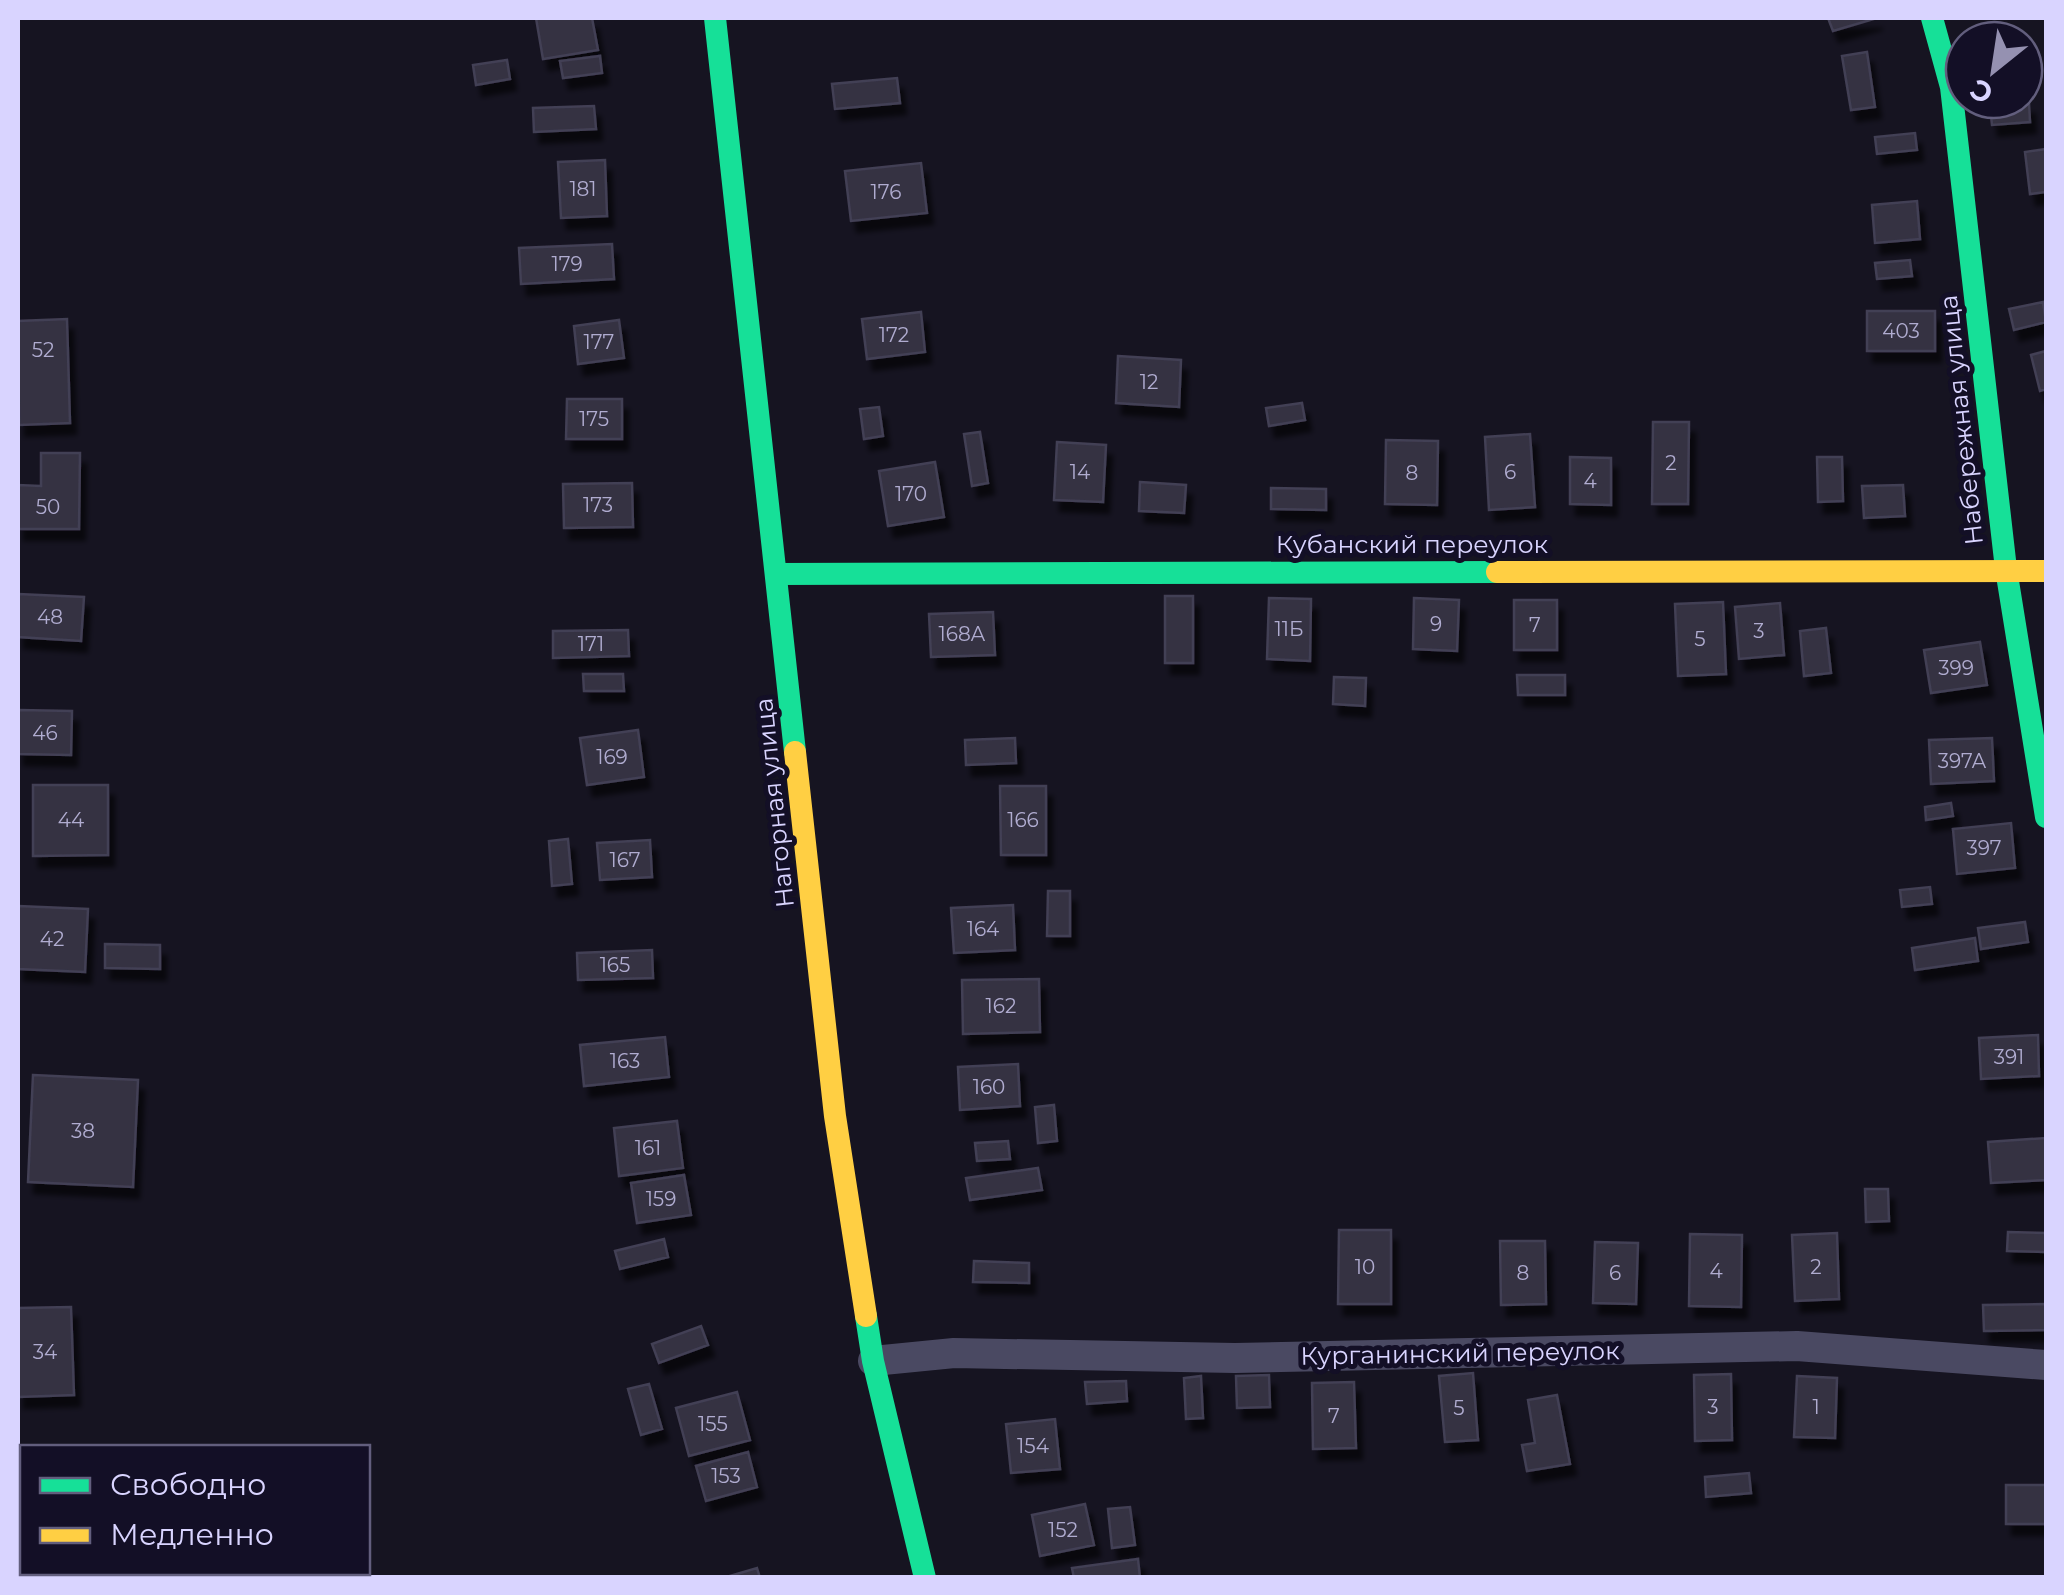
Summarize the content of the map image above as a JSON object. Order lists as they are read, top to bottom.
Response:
{
  "streets": {
    "street": [
      "Набережная улица",
      "Кубанский переулок",
      "Нагорная улица",
      "Курганинский переулок"
    ]
  },
  "crossings": [
    ["Набережная улица", "Кубанский переулок"],
    ["Кубанский переулок", "Нагорная улица"],
    ["Нагорная улица", "Курганинский переулок"]
  ],
  "house_numbers": [
    "181",
    "176",
    "179",
    "403",
    "172",
    "177",
    "52",
    "12",
    "175",
    "2",
    "14",
    "6",
    "8",
    "4",
    "170",
    "173",
    "50",
    "48",
    "9",
    "7",
    "11Б",
    "3",
    "168А",
    "5",
    "171",
    "399",
    "46",
    "169",
    "397А",
    "44",
    "166",
    "397",
    "167",
    "164",
    "42",
    "165",
    "162",
    "391",
    "163",
    "160",
    "38",
    "161",
    "159",
    "10",
    "2",
    "4",
    "8",
    "6",
    "34",
    "3",
    "1",
    "5",
    "7",
    "155",
    "154",
    "153",
    "152"
  ],
  "legend": ["Свободно", "Медленно"],
  "north": "bottom left"
}
